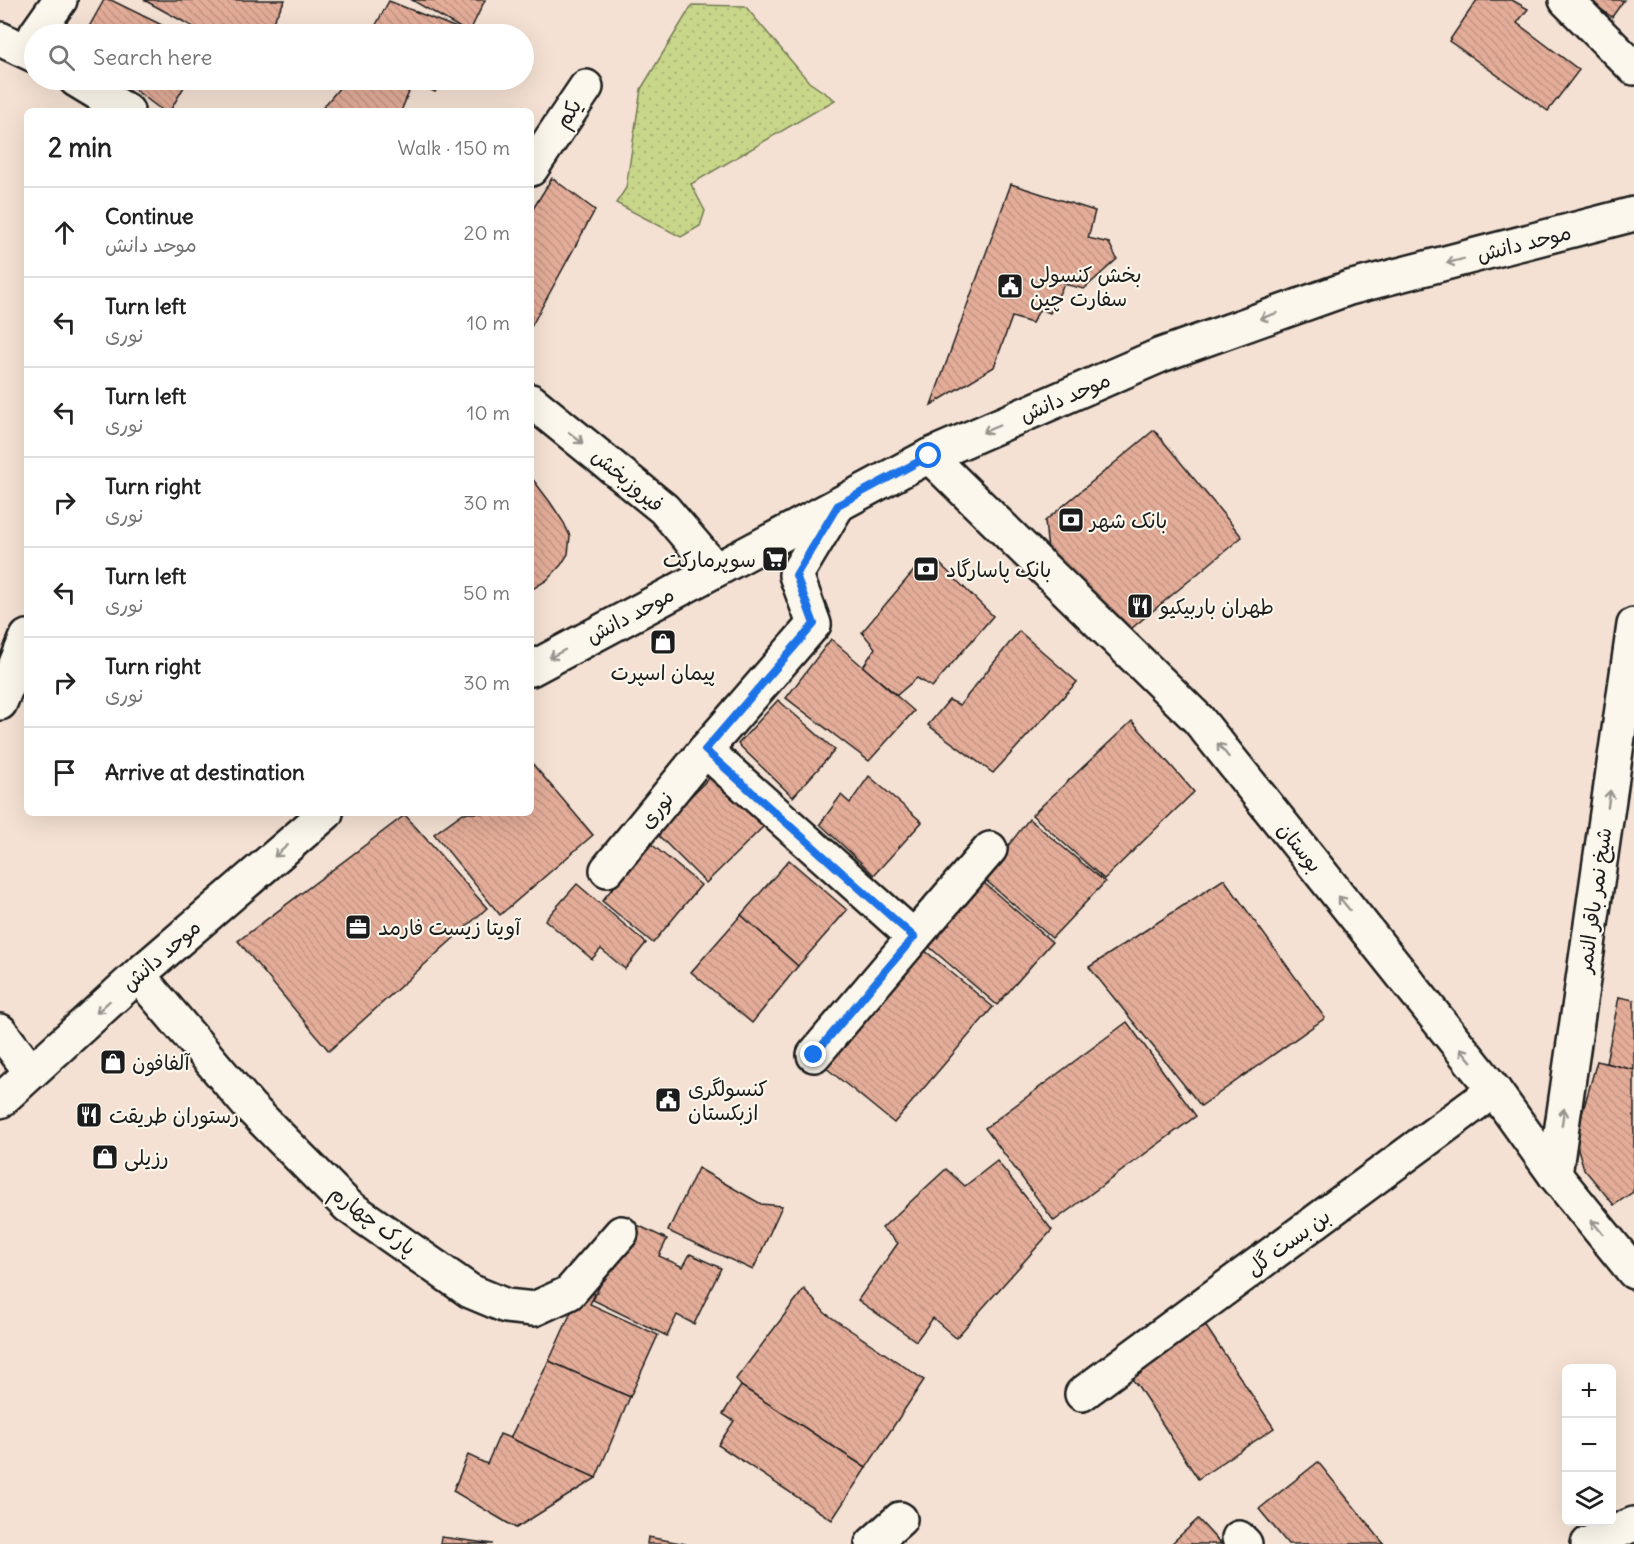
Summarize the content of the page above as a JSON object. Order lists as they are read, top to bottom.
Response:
{
  "streets": {
    "street": [
      "یکم",
      "موحد دانش",
      "فیروزبخش",
      "نوری",
      "بوستان",
      "شیخ نمر باقر النمر",
      "پارک چهارم",
      "بن بست گل"
    ]
  },
  "crossings": [
    ["موحد دانش", "فیروزبخش"],
    ["موحد دانش", "نوری"],
    ["موحد دانش", "بوستان"],
    ["موحد دانش", "پارک چهارم"],
    ["بوستان", "شیخ نمر باقر النمر"],
    ["بوستان", "بن بست گل"]
  ],
  "one_way": [
    "موحد دانش",
    "فیروزبخش",
    "بوستان",
    "شیخ نمر باقر النمر"
  ],
  "places": {
    "public building": ["بخش کنسولی سفارت چین", "کنسولگری ازبکستان"],
    "bank": ["بانک شهر", "بانک پاسارگاد"],
    "supermarket": ["سوپرمارکت"],
    "restaurant": ["طهران باربیکیو", "رستوران طریقت"],
    "shop": ["پیمان اسپرت", "آلفافون", "رزیلی"],
    "office": ["آویتا زیست فارمد"]
  },
  "page": {
    "search": "Search here",
    "heading": ["2 min", "Walk · 150 m"],
    "list": [
      ["Continue", "موحد دانش", "20 m"],
      ["Turn left", "نوری", "10 m"],
      ["Turn left", "نوری", "10 m"],
      ["Turn right", "نوری", "30 m"],
      ["Turn left", "نوری", "50 m"],
      ["Turn right", "نوری", "30 m"],
      "Arrive at destination"
    ],
    "map_buttons": ["+", "−"]
  }
}
